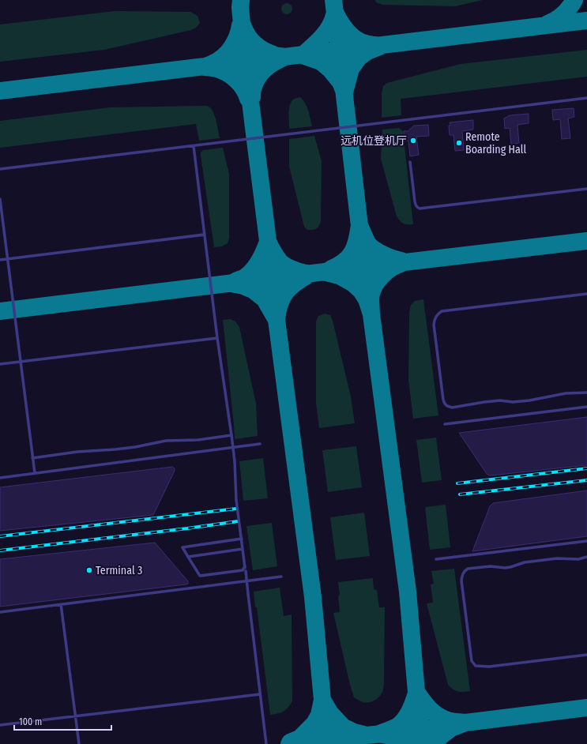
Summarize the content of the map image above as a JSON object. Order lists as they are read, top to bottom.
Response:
{
  "places": ["远机位登机厅", "Remote Boarding Hall", "Terminal 3"],
  "scale_bar": "100 m"
}
